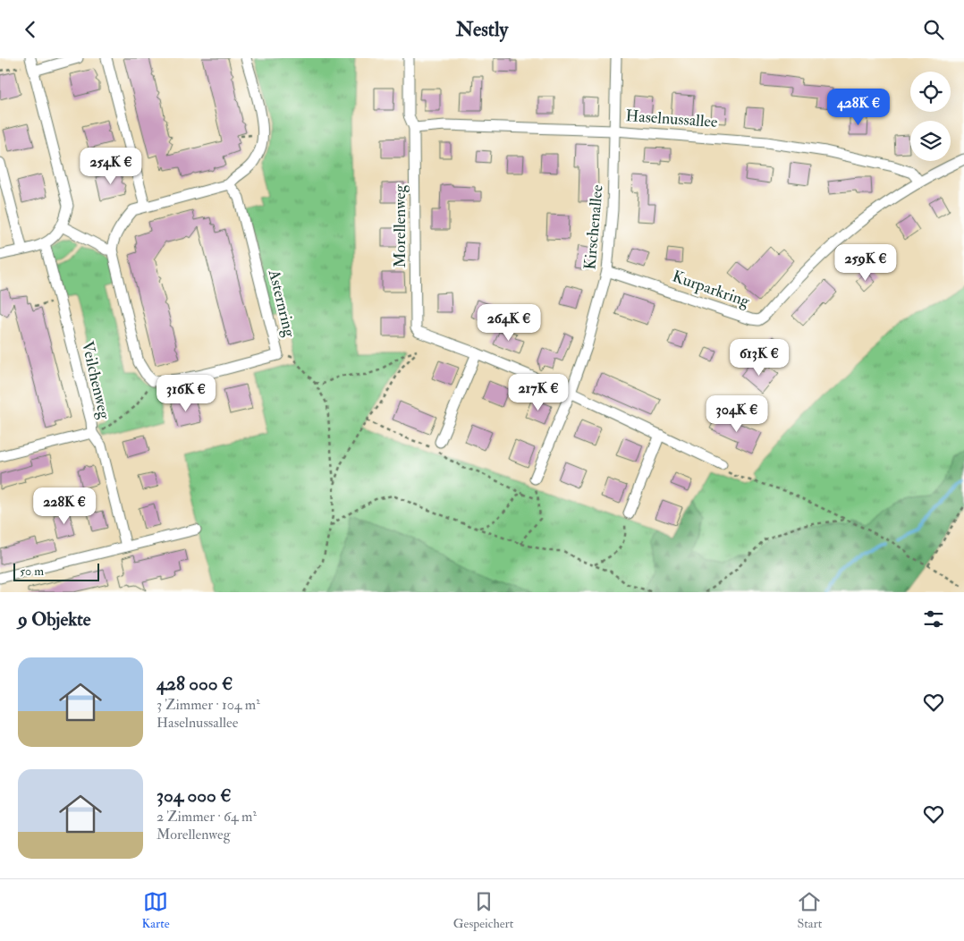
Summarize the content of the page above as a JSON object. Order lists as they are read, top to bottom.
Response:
{
  "streets": {
    "street": [
      "Haselnussallee",
      "Morellenweg",
      "Kirschenallee",
      "Kurparkring",
      "Asternring",
      "Veilchenweg"
    ]
  },
  "crossings": [
    ["Haselnussallee", "Morellenweg"],
    ["Haselnussallee", "Kirschenallee"],
    ["Haselnussallee", "Kurparkring"],
    ["Morellenweg", "Kirschenallee"],
    ["Kirschenallee", "Kurparkring"]
  ],
  "scale_bar": "50 m",
  "page": {
    "header": "Nestly",
    "price": [
      "428K €",
      "254K €",
      "259K €",
      "264K €",
      "613K €",
      "217K €",
      "316K €",
      "304K €",
      "228K €"
    ],
    "scale": "50 m",
    "heading": "9 Objekte",
    "list": [
      {
        "name": "428 000 €",
        "note": "3 Zimmer · 104 m² · Haselnussallee"
      },
      {
        "name": "304 000 €",
        "note": "2 Zimmer · 64 m² · Morellenweg"
      }
    ],
    "tabs": ["Karte", "Gespeichert", "Start"]
  }
}
